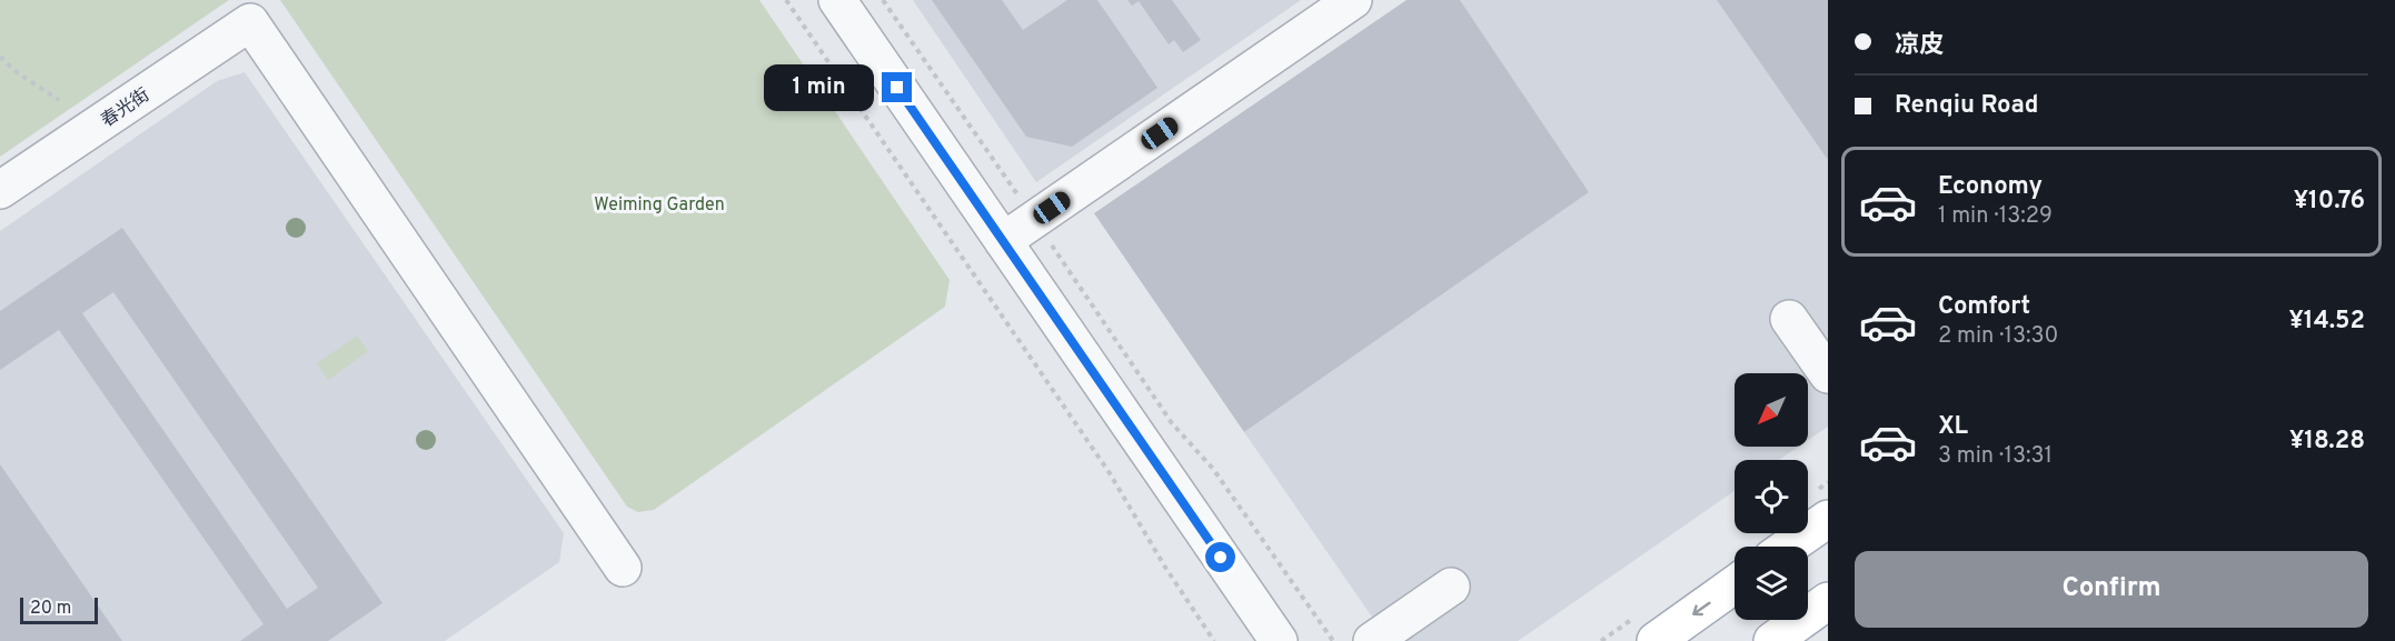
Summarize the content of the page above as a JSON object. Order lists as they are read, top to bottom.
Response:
{
  "streets": {
    "street": ["春光街"]
  },
  "parks": ["Weiming Garden"],
  "scale_bar": "20 m",
  "north": "bottom left",
  "page": {
    "banner": ["凉皮", "Renqiu Road"],
    "bubble": "1 min",
    "list": [
      {
        "name": "Economy",
        "note": "1 min · 13:29",
        "value": "¥10.76"
      },
      {
        "name": "Comfort",
        "note": "2 min · 13:30",
        "value": "¥14.52"
      },
      {
        "name": "XL",
        "note": "3 min · 13:31",
        "value": "¥18.28"
      }
    ],
    "buttons": "Confirm",
    "scale": "20 m"
  }
}
